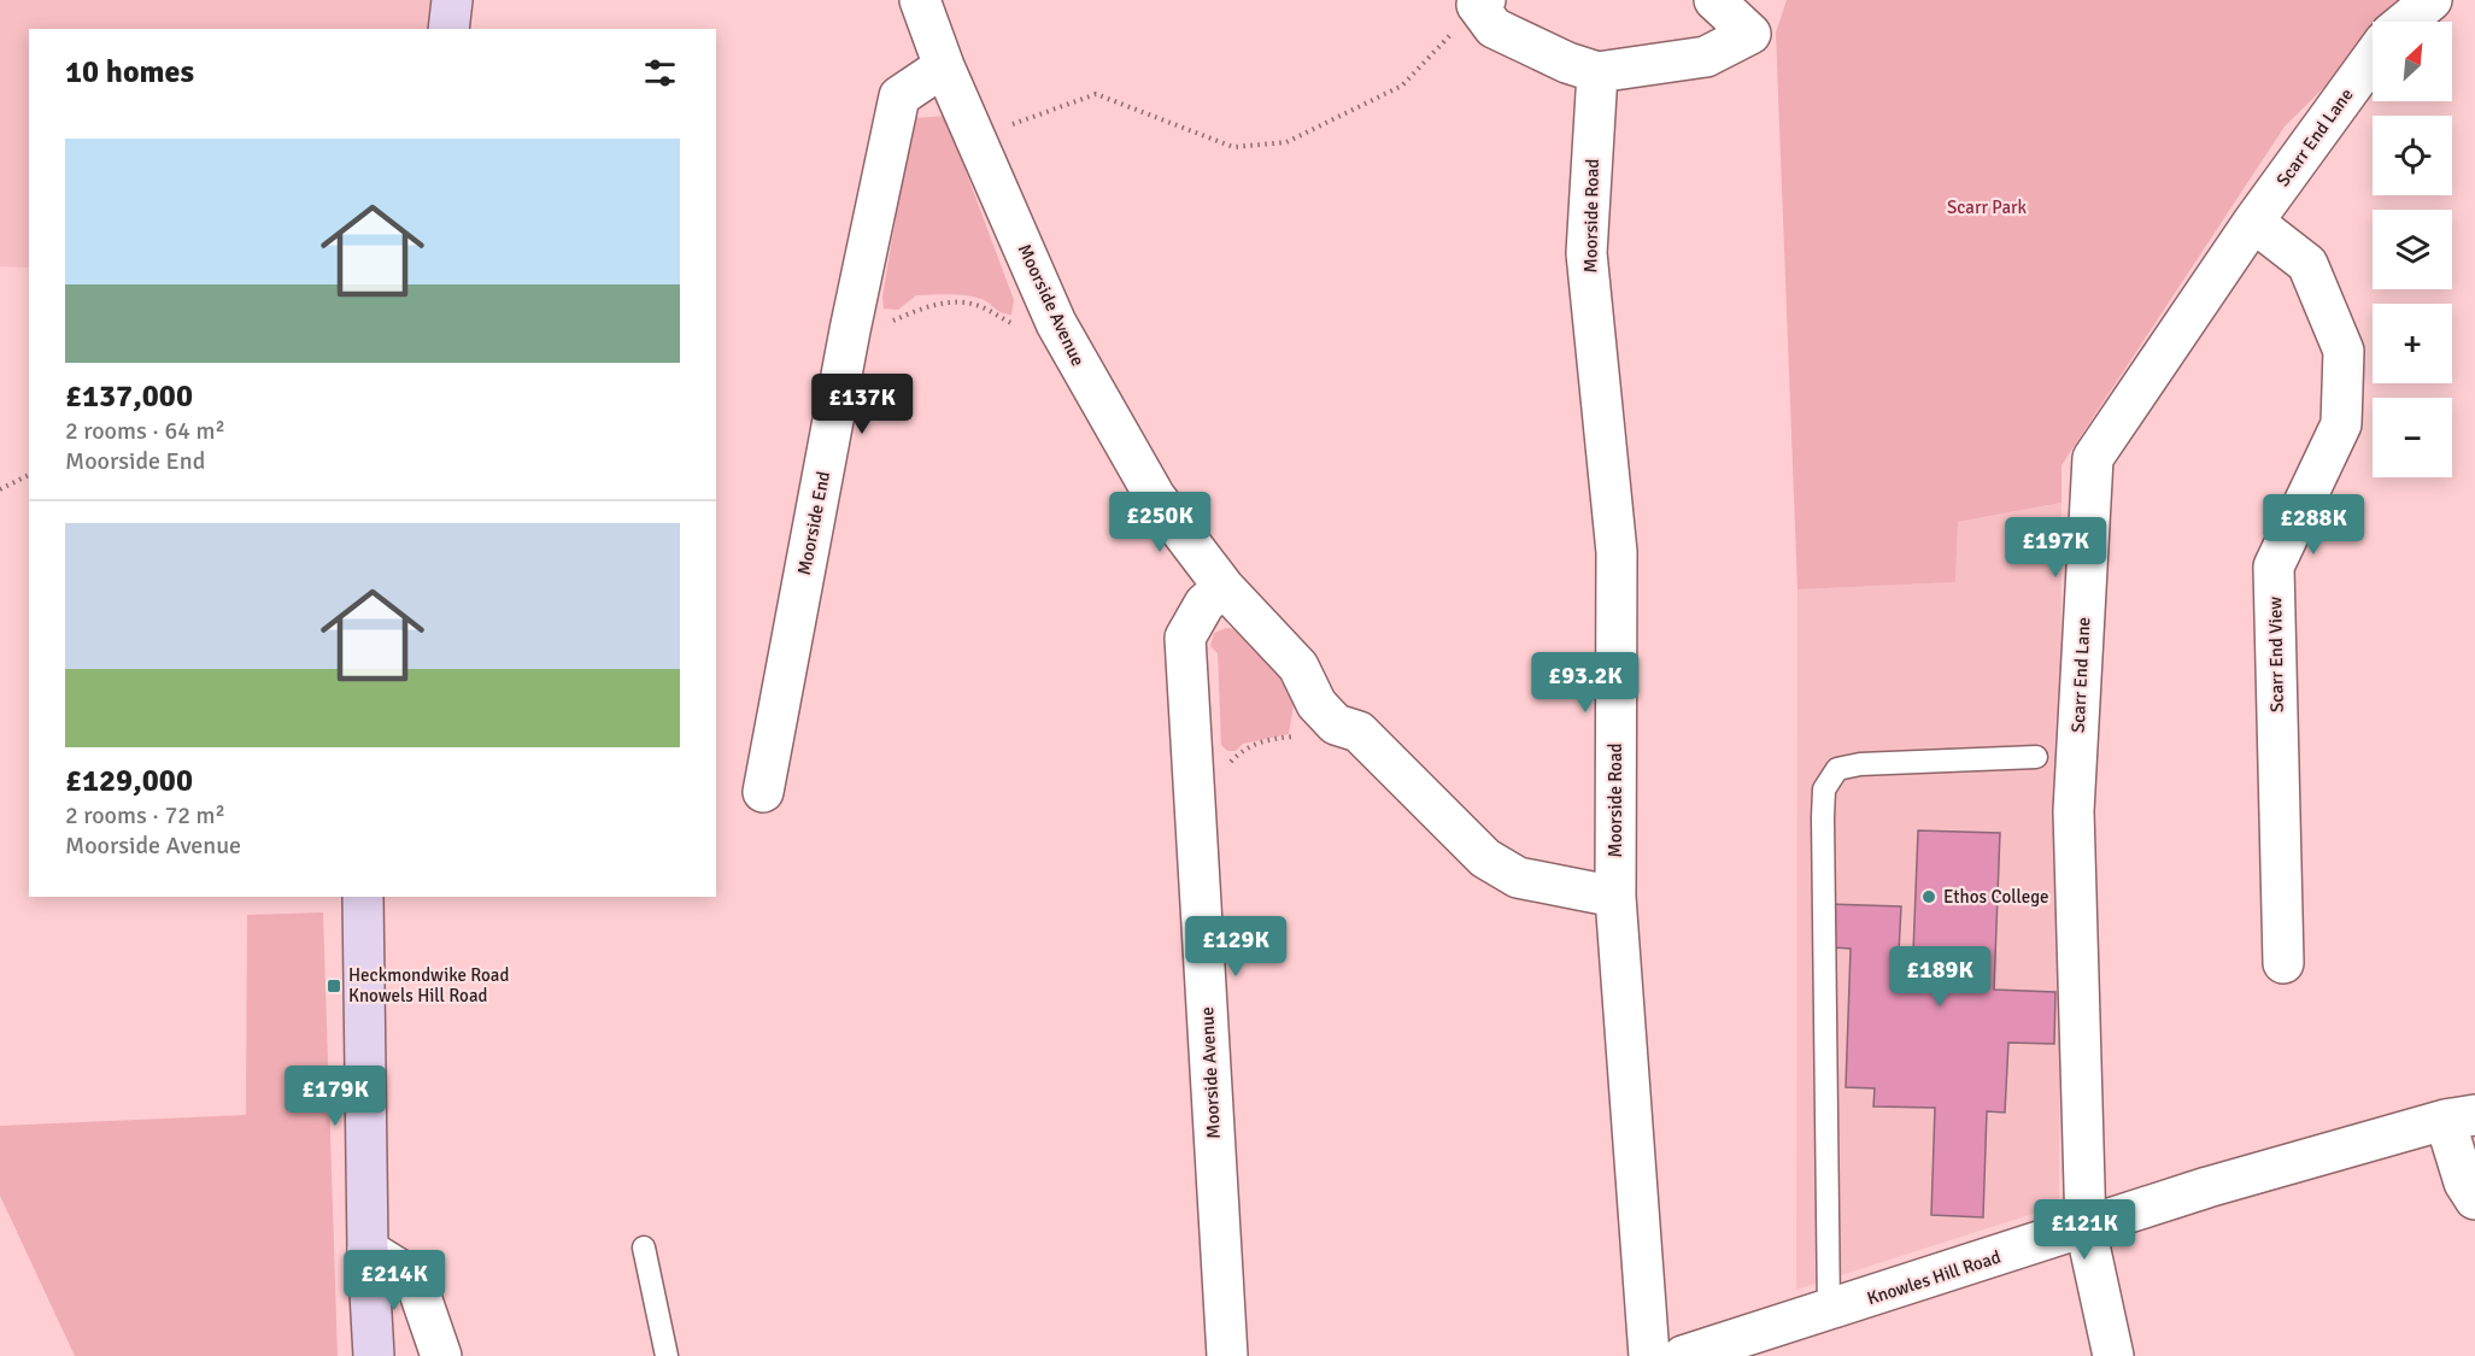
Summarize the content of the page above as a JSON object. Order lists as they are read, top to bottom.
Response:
{
  "streets": {
    "street": [
      "Scarr End Lane",
      "Moorside Road",
      "Moorside Avenue",
      "Moorside End",
      "Scarr End View",
      "Knowles Hill Road"
    ]
  },
  "crossings": [
    ["Scarr End Lane", "Scarr End View"],
    ["Scarr End Lane", "Knowles Hill Road"],
    ["Moorside Road", "Moorside Avenue"],
    ["Moorside Avenue", "Moorside End"]
  ],
  "parks": ["Scarr Park"],
  "places": {
    "other": ["Ethos College"],
    "transit": ["Heckmondwike Road Knowels Hill Road"]
  },
  "north": "top right",
  "page": {
    "map_buttons": ["+", "−"],
    "heading": "10 homes",
    "list": [
      {
        "name": "£137,000",
        "note": "2 rooms · 64 m² · Moorside End"
      },
      {
        "name": "£129,000",
        "note": "2 rooms · 72 m² · Moorside Avenue"
      }
    ],
    "price": [
      "£137K",
      "£250K",
      "£288K",
      "£197K",
      "£93.2K",
      "£129K",
      "£189K",
      "£179K",
      "£121K",
      "£214K"
    ]
  }
}
